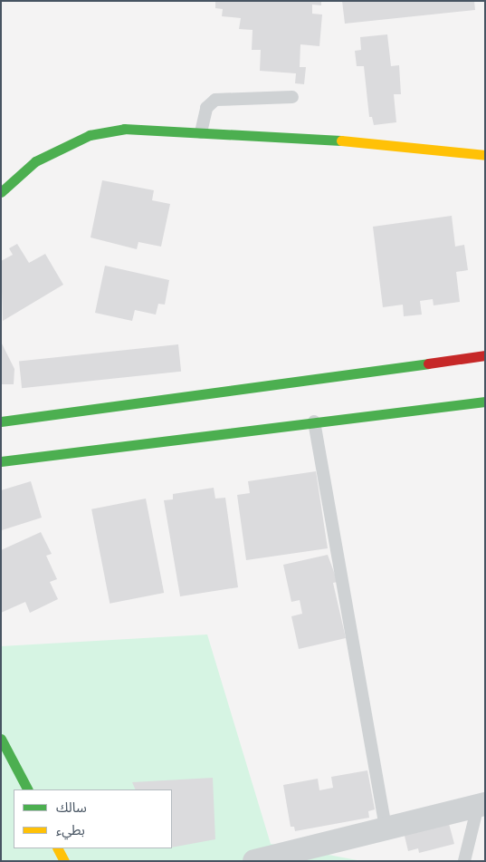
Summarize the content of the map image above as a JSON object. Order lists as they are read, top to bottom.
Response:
{
  "legend": ["سالك", "بطيء"]
}
